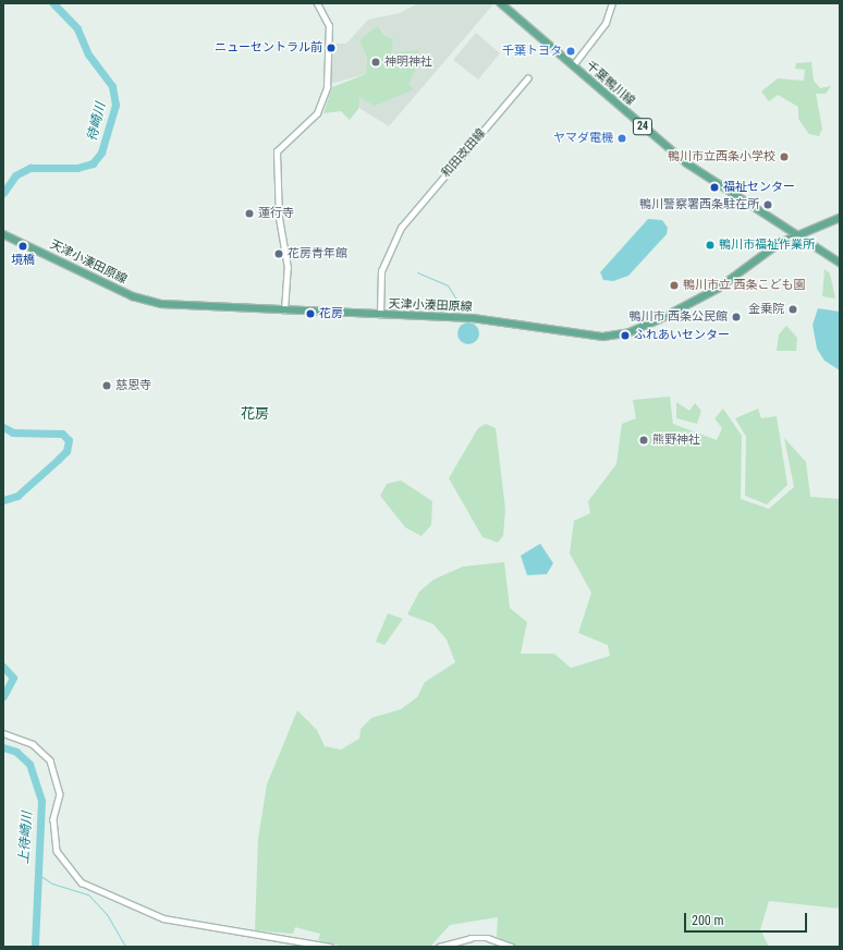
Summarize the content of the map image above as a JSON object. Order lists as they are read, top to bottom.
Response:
{
  "streets": {
    "main road": ["千葉鴨川線", "24", "天津小湊田原線"],
    "street": ["和田改田線"]
  },
  "crossings": [
    ["千葉鴨川線", "天津小湊田原線"],
    ["和田改田線", "天津小湊田原線"]
  ],
  "districts": ["花房"],
  "water": ["待崎川", "上待崎川"],
  "places": [
    "ニューセントラル前",
    "千葉トヨタ",
    "神明神社",
    "ヤマダ電機",
    "鴨川市立西条小学校",
    "福祉センター",
    "鴨川警察署西条駐在所",
    "蓮行寺",
    "鴨川市福祉作業所",
    "境橋",
    "花房青年館",
    "鴨川市立 西条こども園",
    "金乗院",
    "花房",
    "鴨川市 西条公民館",
    "ふれあいセンター",
    "慈恩寺",
    "熊野神社"
  ],
  "scale_bar": "200 m"
}
